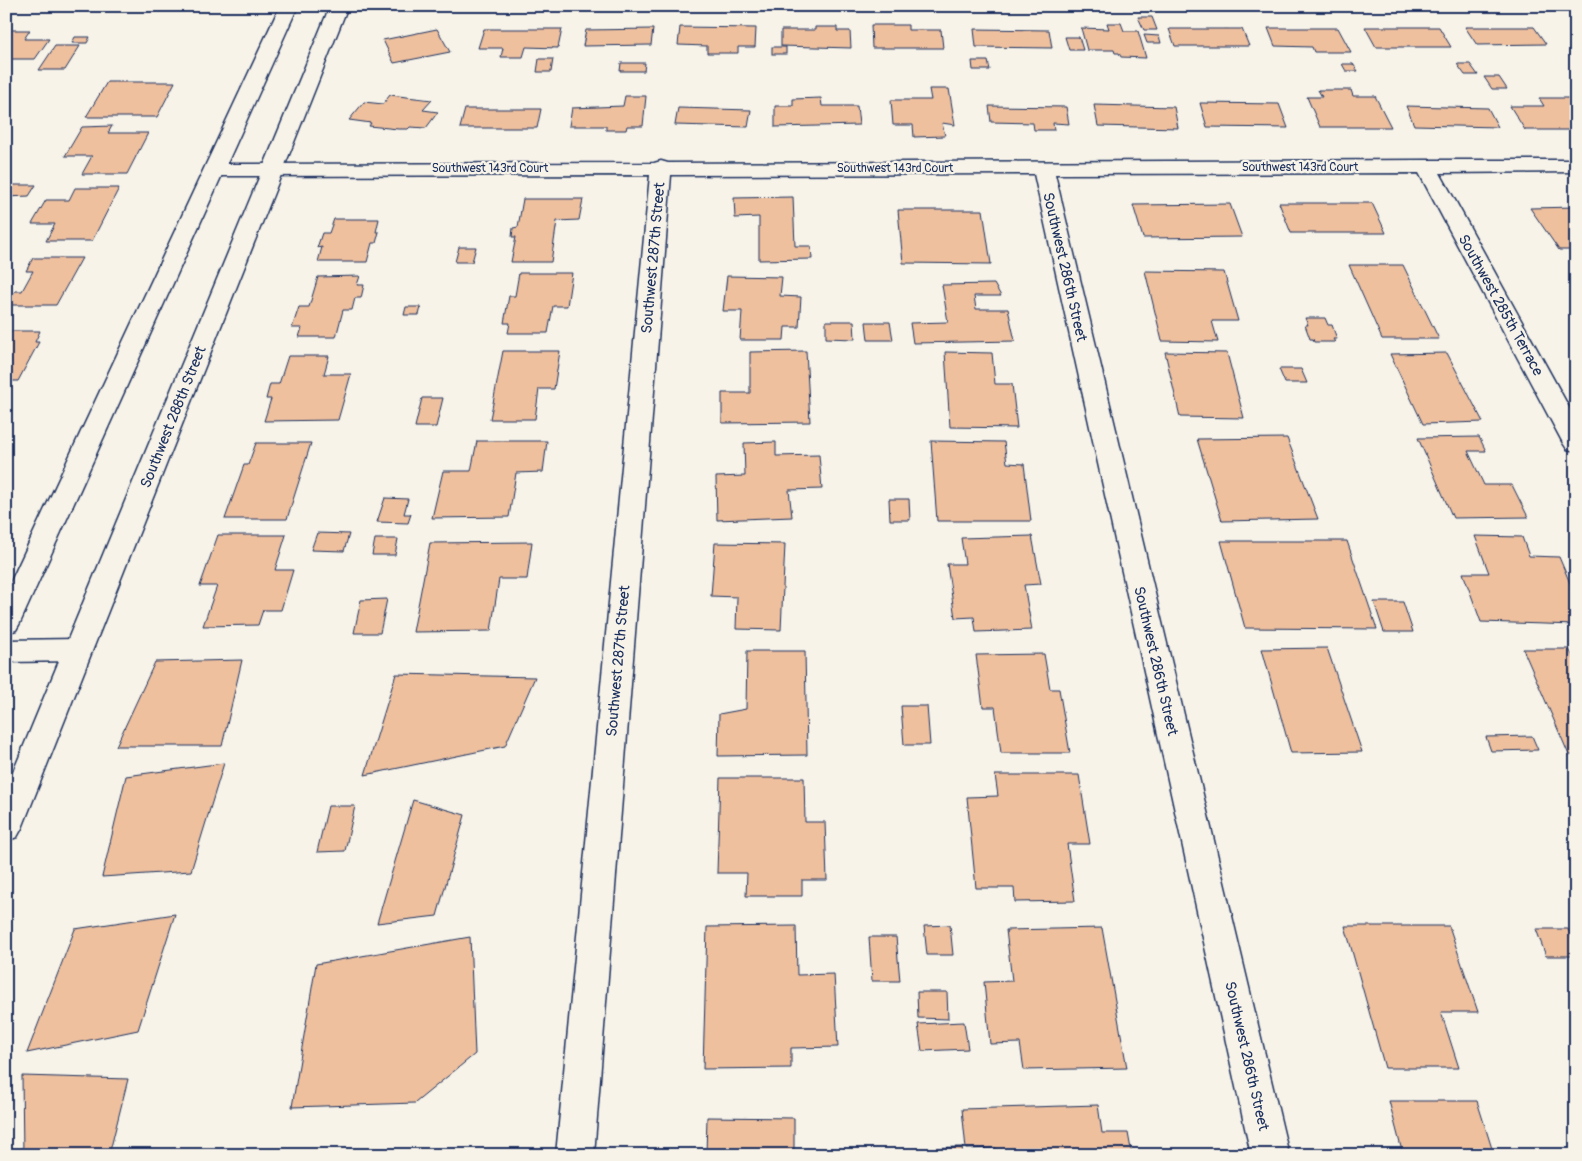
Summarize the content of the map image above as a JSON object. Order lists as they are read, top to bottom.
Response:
{
  "streets": {
    "street": [
      "Southwest 143rd Court",
      "Southwest 287th Street",
      "Southwest 286th Street",
      "Southwest 285th Terrace",
      "Southwest 288th Street"
    ]
  },
  "crossings": [
    ["Southwest 143rd Court", "Southwest 287th Street"],
    ["Southwest 143rd Court", "Southwest 286th Street"],
    ["Southwest 143rd Court", "Southwest 285th Terrace"],
    ["Southwest 143rd Court", "Southwest 288th Street"]
  ]
}
